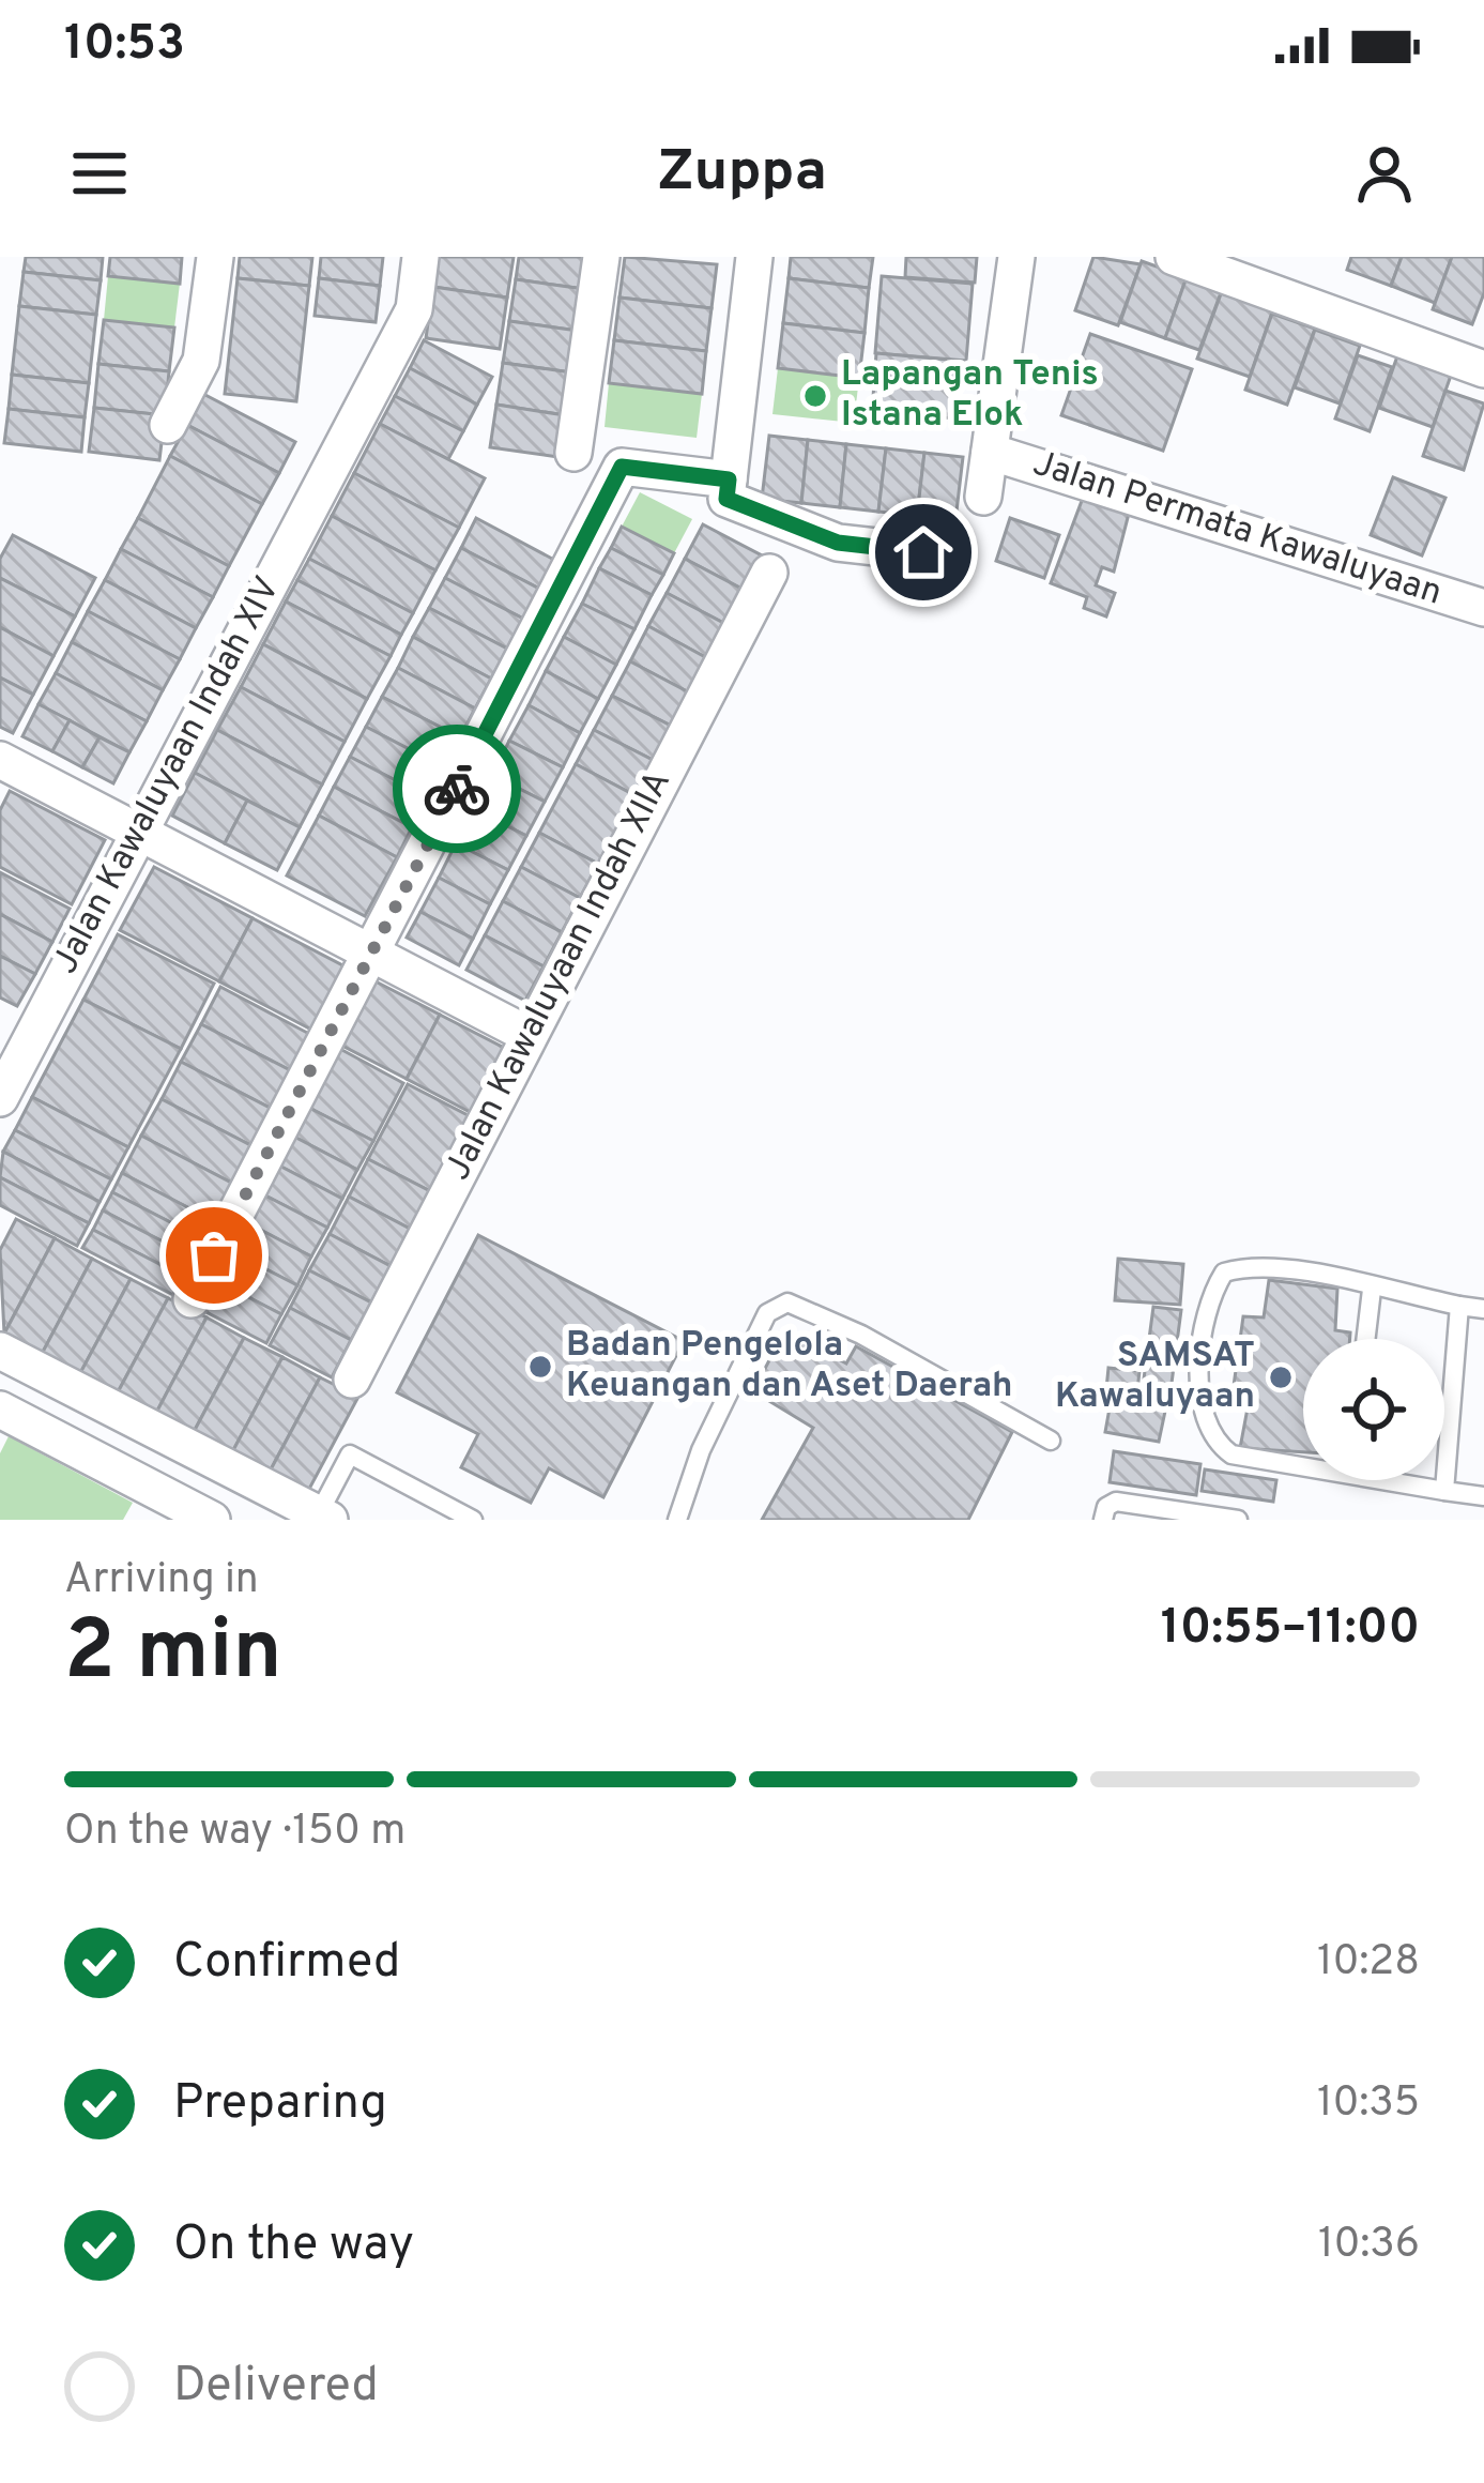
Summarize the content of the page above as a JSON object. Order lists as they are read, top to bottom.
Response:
{
  "streets": {
    "street": ["Jalan Permata Kawaluyaan", "Jalan Kawaluyaan Indah XIV", "Jalan Kawaluyaan Indah XIIA"]
  },
  "places": ["Lapangan Tenis Istana Elok", "Badan Pengelola Keuangan dan Aset Daerah", "SAMSAT Kawaluyaan"],
  "page": {
    "status": "10:53",
    "header": "Zuppa",
    "heading": ["2 min", "Arriving in", "10:55–11:00"],
    "bar": "On the way · 150 m",
    "list": [
      ["Confirmed", "10:28"],
      ["Preparing", "10:35"],
      ["On the way", "10:36"],
      "Delivered"
    ]
  }
}
